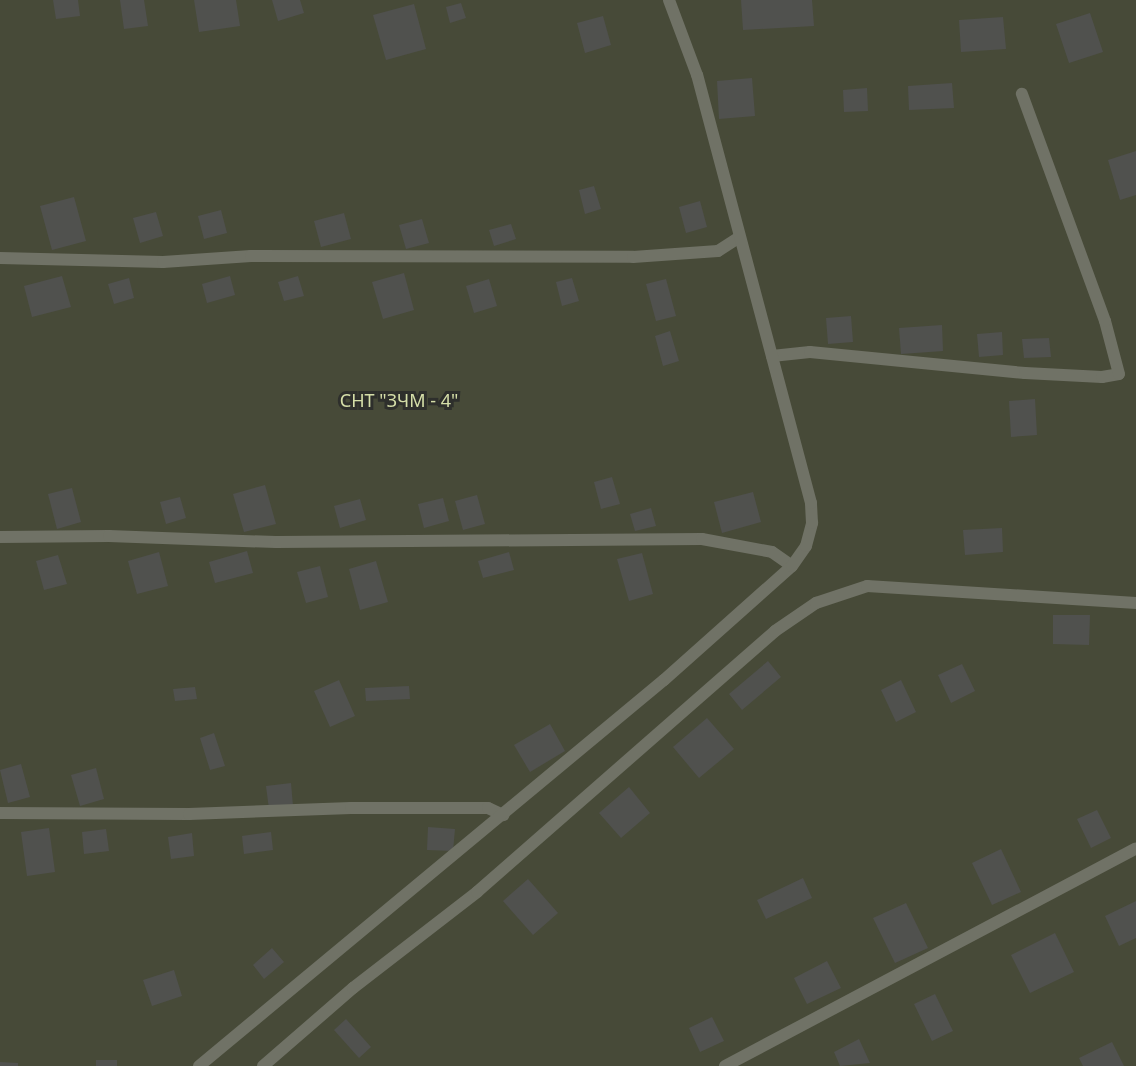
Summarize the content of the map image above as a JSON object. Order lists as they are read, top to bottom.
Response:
{
  "parks": ["СНТ \"ЗЧМ - 4\""]
}
